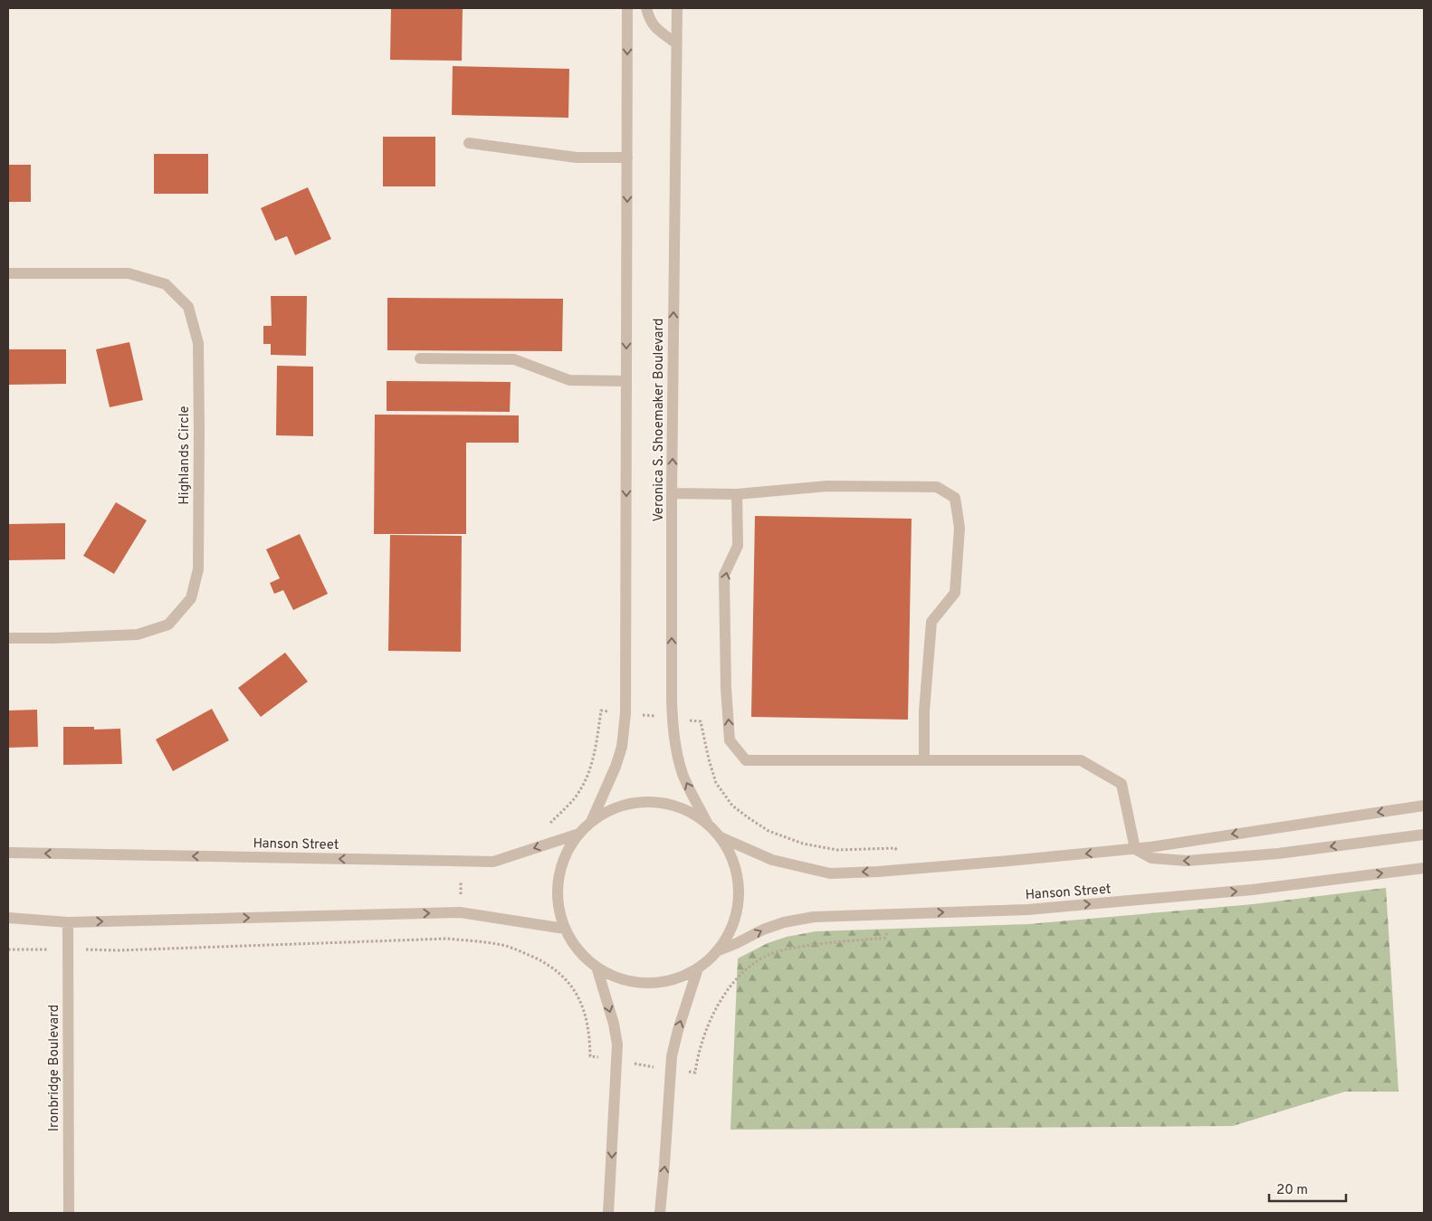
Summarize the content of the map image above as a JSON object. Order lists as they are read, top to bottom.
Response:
{
  "streets": {
    "street": [
      "Veronica S. Shoemaker Boulevard",
      "Highlands Circle",
      "Hanson Street",
      "Ironbridge Boulevard"
    ]
  },
  "crossings": [
    ["Veronica S. Shoemaker Boulevard", "Hanson Street"]
  ],
  "scale_bar": "20 m"
}
